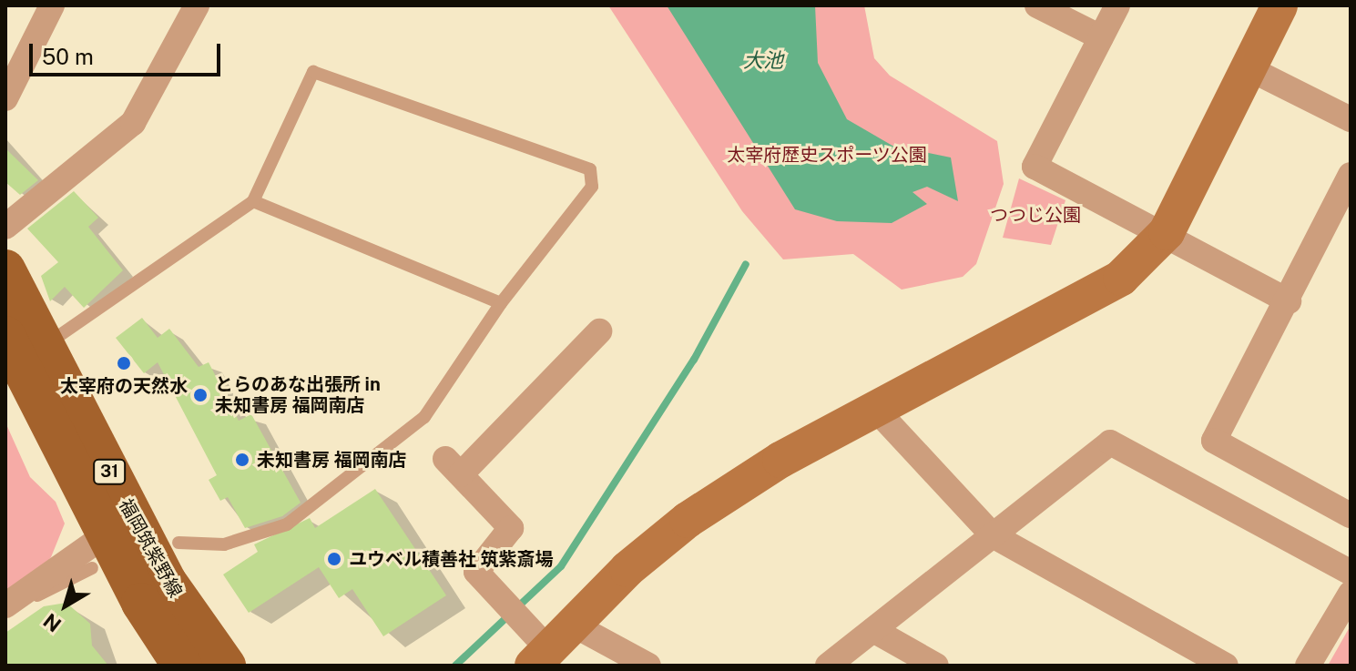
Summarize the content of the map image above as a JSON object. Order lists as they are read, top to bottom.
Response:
{
  "streets": {
    "main road": ["31", "福岡筑紫野線"]
  },
  "water": ["大池"],
  "parks": ["太宰府歴史スポーツ公園", "つつじ公園"],
  "places": [
    "太宰府の天然水",
    "とらのあな出張所 in 未知書房 福岡南店",
    "未知書房 福岡南店",
    "ユウベル積善社 筑紫斎場"
  ],
  "scale_bar": "50 m",
  "north": "bottom left"
}
